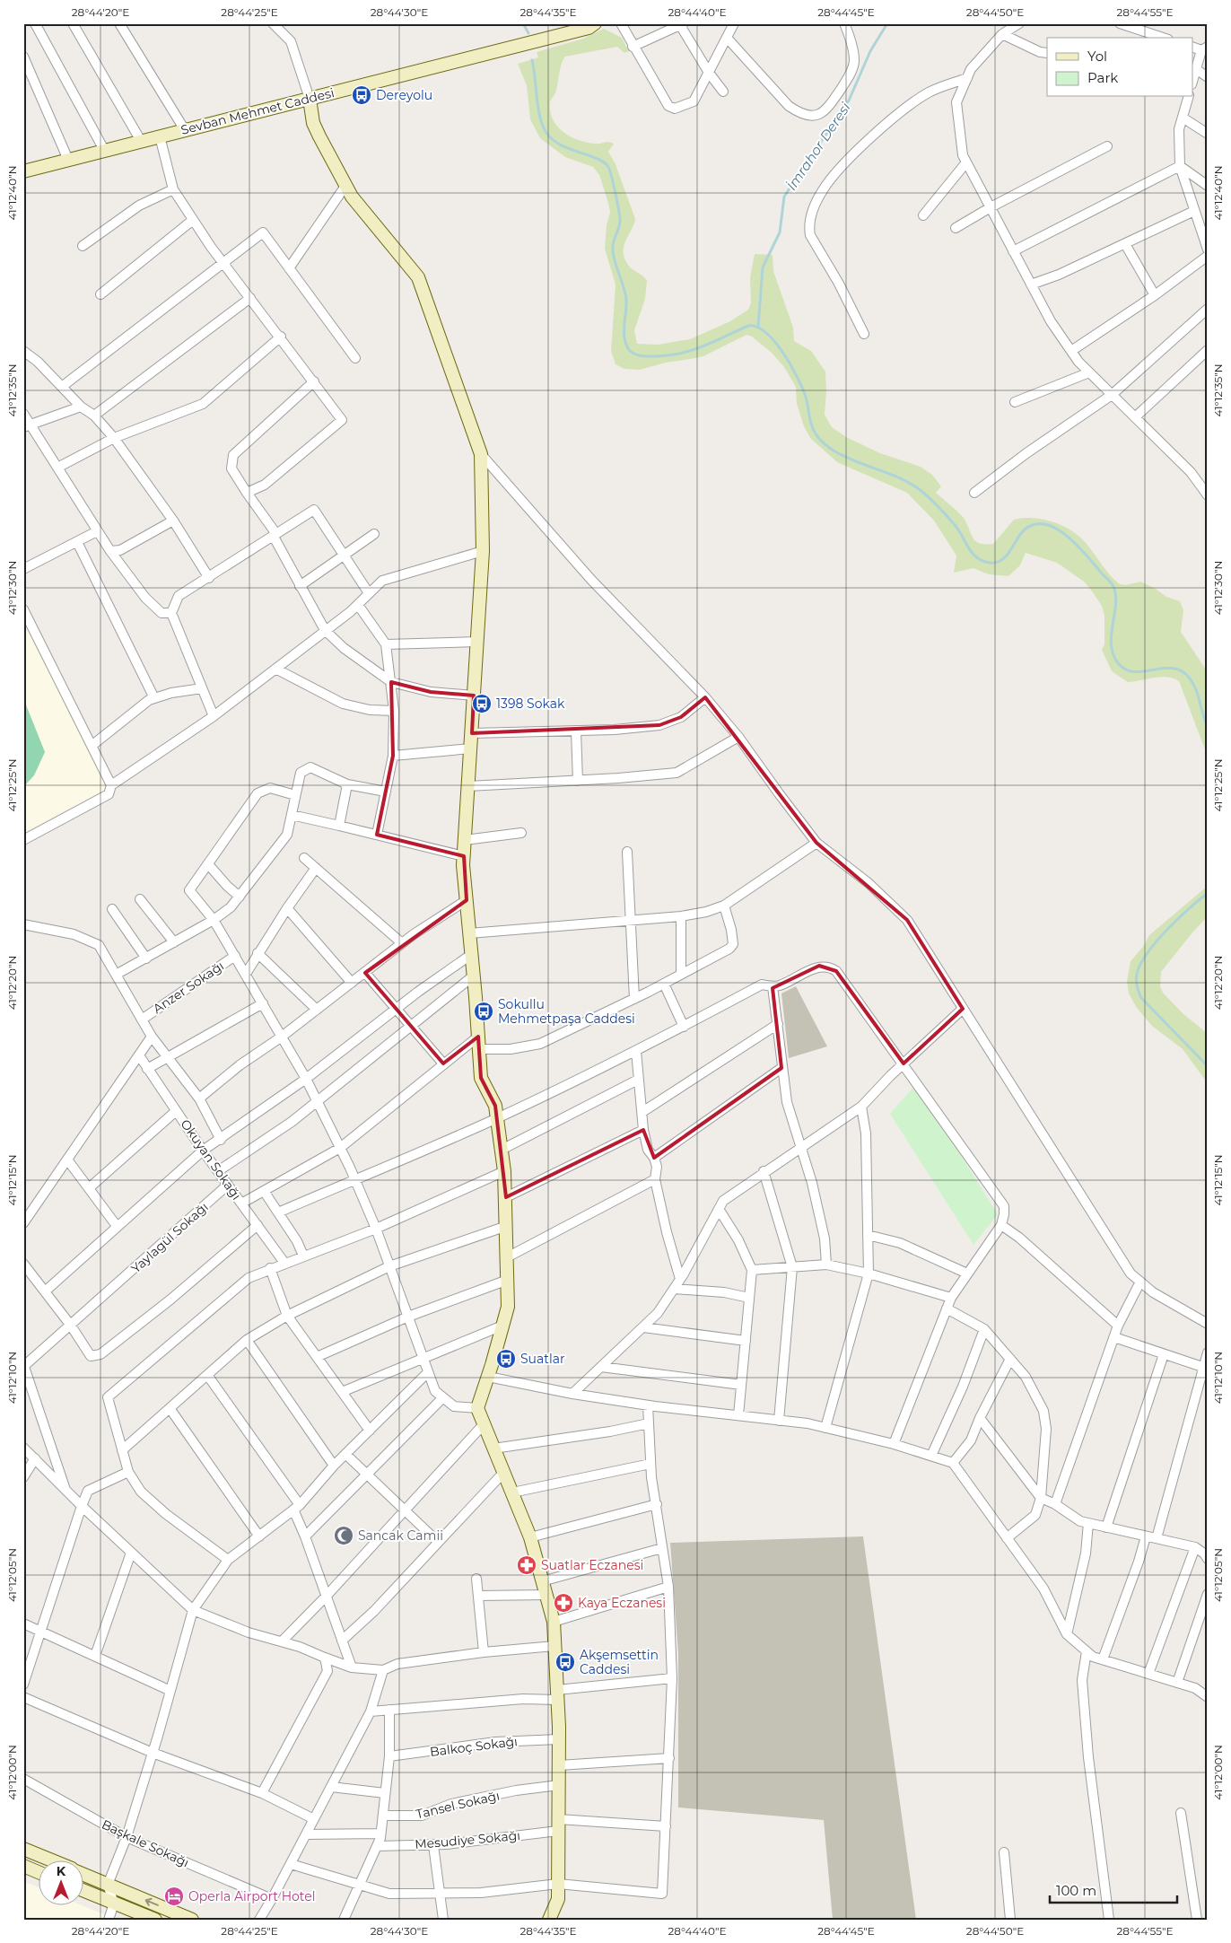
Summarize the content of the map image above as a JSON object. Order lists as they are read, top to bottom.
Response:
{
  "streets": {
    "street": [
      "Sevban Mehmet Caddesi",
      "Anzer Sokağı",
      "Okuyan Sokağı",
      "Yaylagül Sokağı",
      "Balkoç Sokağı",
      "Tansel Sokağı",
      "Mesudiye Sokağı",
      "Başkale Sokağı"
    ]
  },
  "crossings": [
    ["Okuyan Sokağı", "Yaylagül Sokağı"]
  ],
  "water": ["İmrahor Deresi"],
  "places": {
    "bus stop": [
      "Dereyolu",
      "1398 Sokak",
      "Sokullu Mehmetpaşa Caddesi",
      "Suatlar",
      "Akşemsettin Caddesi"
    ],
    "mosque": ["Sancak Camii"],
    "pharmacy": ["Suatlar Eczanesi", "Kaya Eczanesi"],
    "hotel": ["Operla Airport Hotel"]
  },
  "legend": ["Yol", "Park"],
  "scale_bar": "100 m",
  "north": "top",
  "coordinates": [
    "28°44'20\"E",
    "28°44'25\"E",
    "28°44'30\"E",
    "28°44'35\"E",
    "28°44'40\"E",
    "28°44'45\"E",
    "28°44'50\"E",
    "28°44'55\"E",
    "41°12'40\"N",
    "41°12'35\"N",
    "41°12'30\"N",
    "41°12'25\"N",
    "41°12'20\"N",
    "41°12'15\"N",
    "41°12'10\"N",
    "41°12'05\"N",
    "41°12'00\"N"
  ]
}
